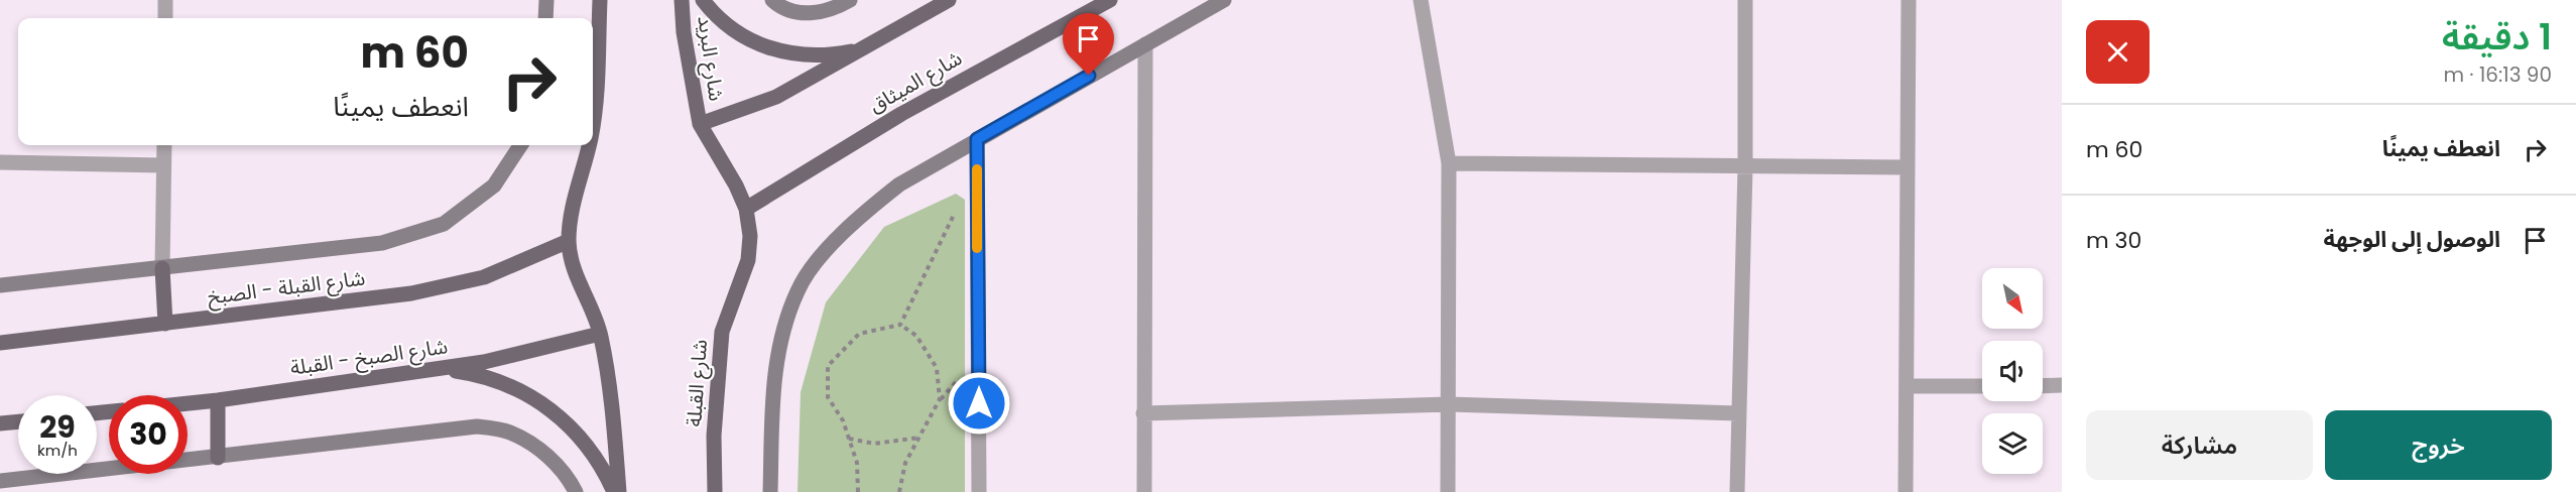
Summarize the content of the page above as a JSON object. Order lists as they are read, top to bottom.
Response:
{
  "streets": {
    "main road": [
      "شارع البريد",
      "شارع الميثاق",
      "شارع القبلة - الصبخ",
      "شارع الصبخ - القبلة",
      "شارع القبلة"
    ]
  },
  "crossings": [
    ["شارع البريد", "شارع القبلة"],
    ["شارع الميثاق", "شارع القبلة"]
  ],
  "north": "bottom right",
  "page": {
    "heading": ["1 دقيقة", "90 m · 16:13"],
    "turn": ["60 m", "انعطف يمينًا"],
    "list": [
      {
        "name": "انعطف يمينًا",
        "value": "60 m"
      },
      {
        "name": "الوصول إلى الوجهة",
        "value": "30 m"
      }
    ],
    "speed": "29 km/h",
    "limit": "30",
    "buttons": ["خروج", "مشاركة"]
  }
}
